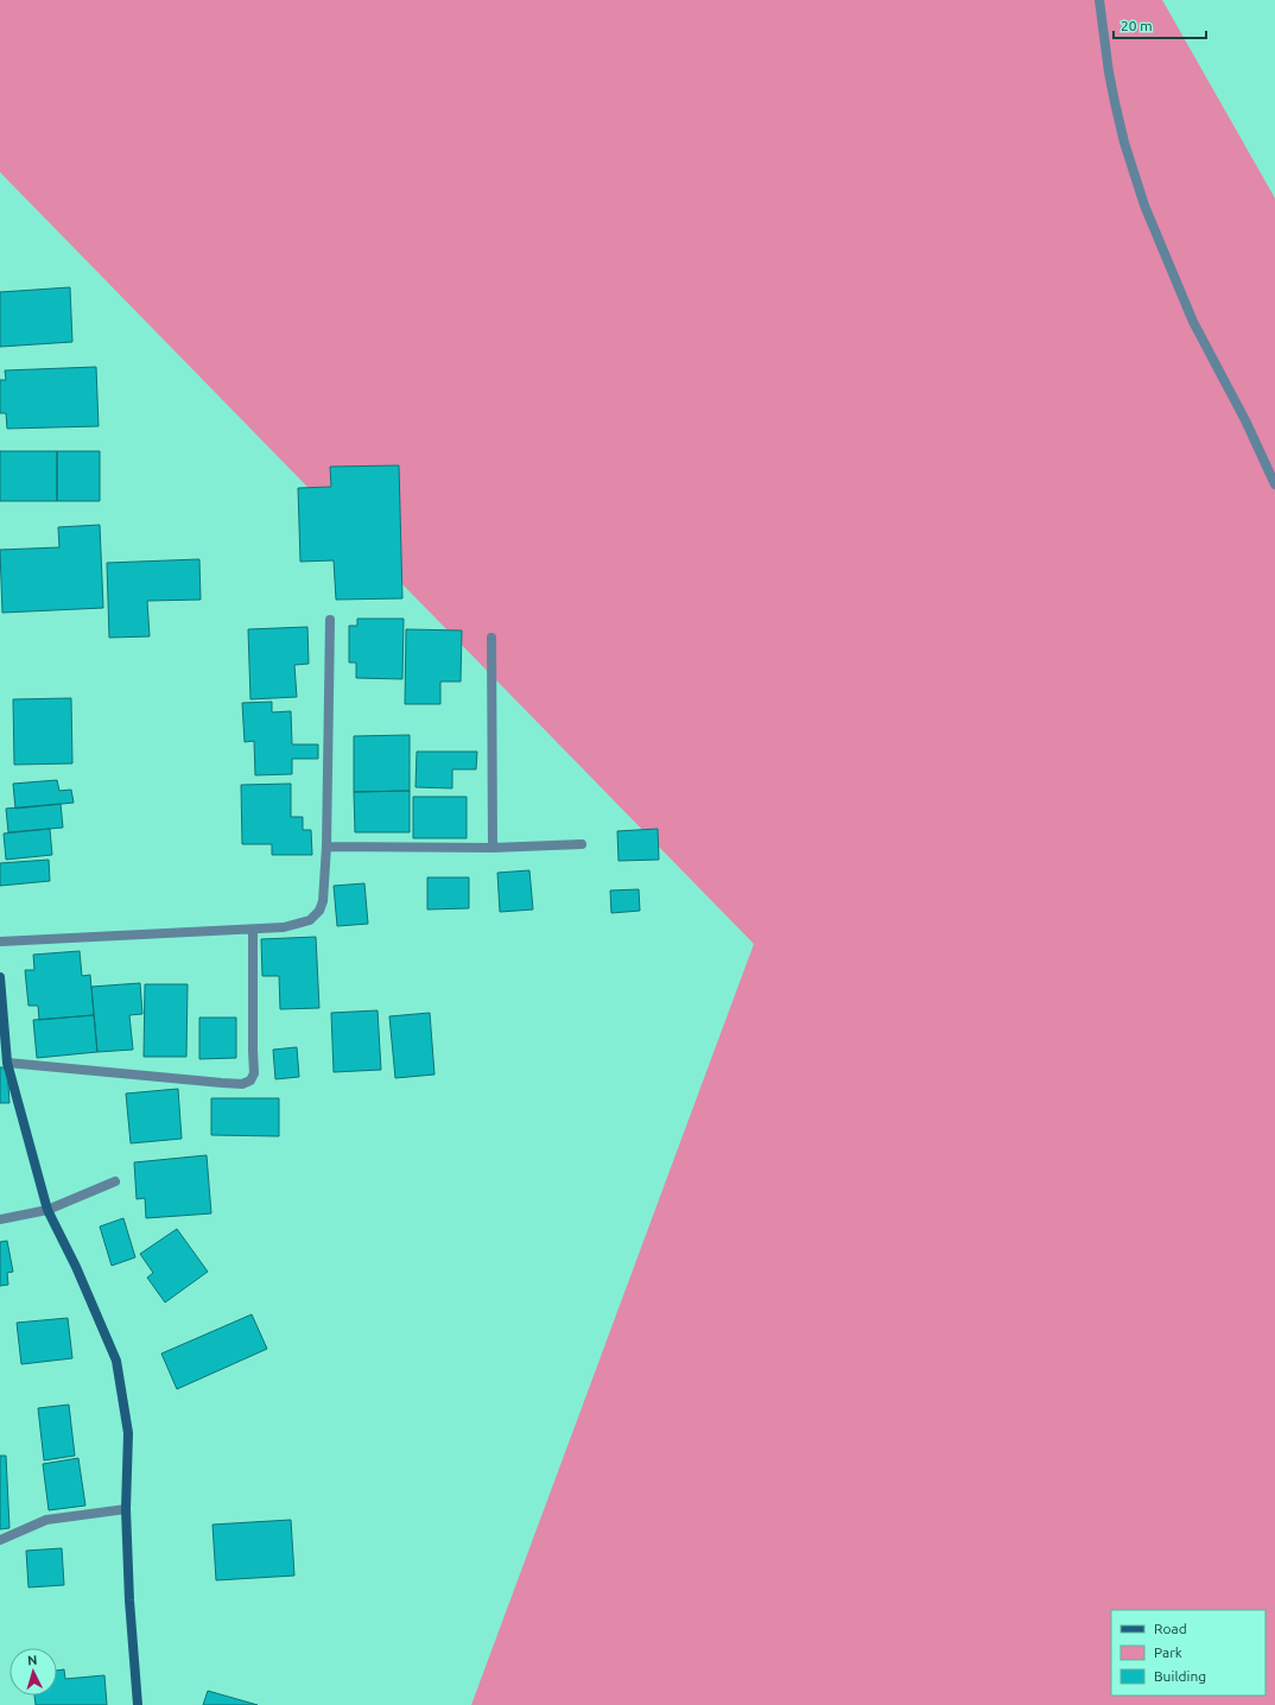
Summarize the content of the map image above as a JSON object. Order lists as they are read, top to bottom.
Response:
{
  "legend": ["Road", "Park", "Building"],
  "scale_bar": "20 m",
  "north": "top"
}
